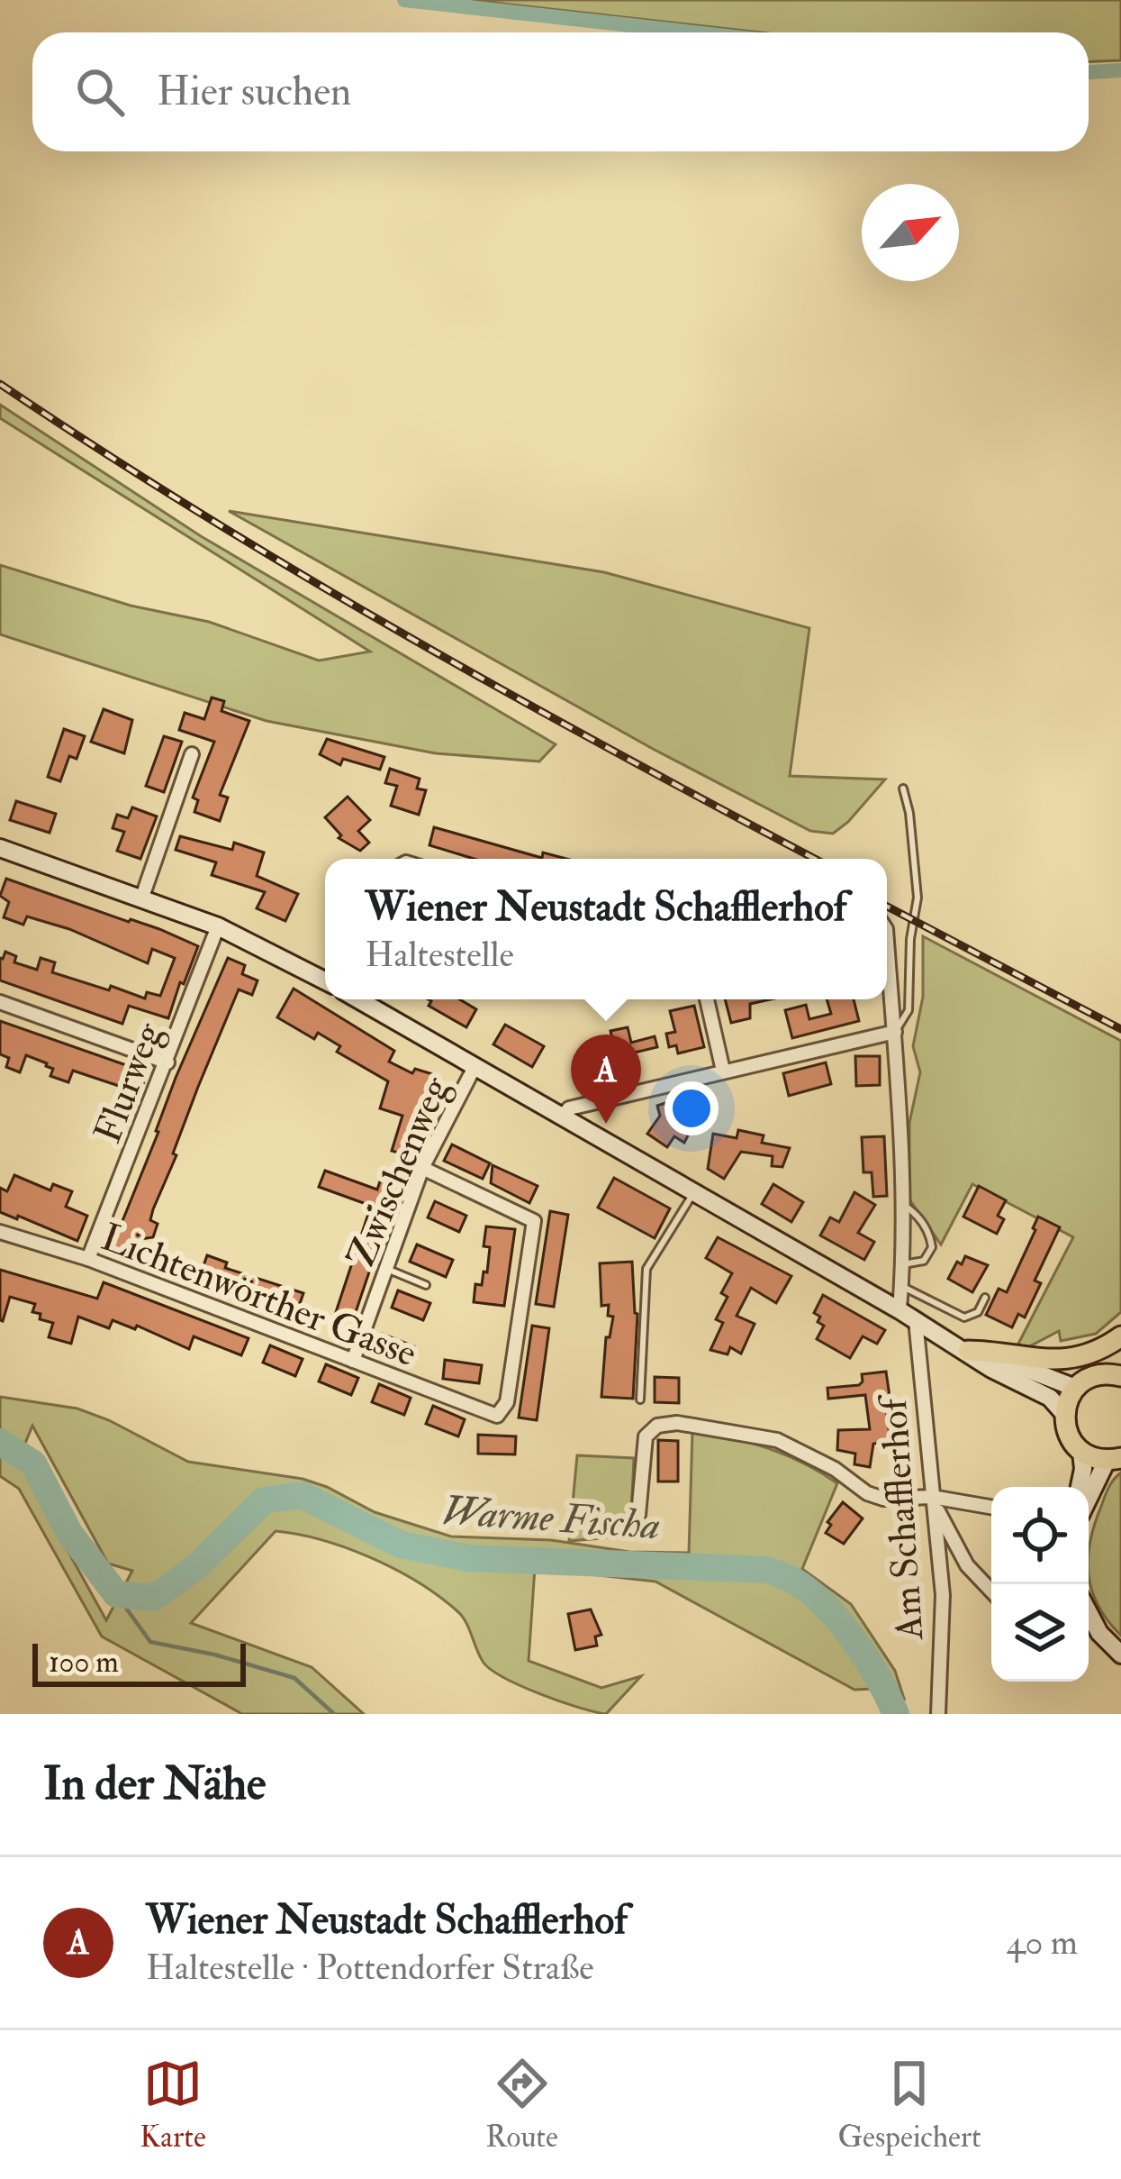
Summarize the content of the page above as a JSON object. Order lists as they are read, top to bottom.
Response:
{
  "streets": {
    "street": [
      "Flurweg",
      "Zwischenweg",
      "Lichtenwörther Gasse",
      "Am Schafflerhof"
    ]
  },
  "crossings": [
    ["Flurweg", "Lichtenwörther Gasse"],
    ["Zwischenweg", "Lichtenwörther Gasse"]
  ],
  "water": ["Warme Fischa"],
  "scale_bar": "100 m",
  "north": "top right",
  "page": {
    "search": "Hier suchen",
    "popup": ["Wiener Neustadt Schafflerhof", "Haltestelle"],
    "pins": "A",
    "scale": "100 m",
    "heading": "In der Nähe",
    "list": [
      {
        "mark": "A",
        "name": "Wiener Neustadt Schafflerhof",
        "note": "Haltestelle · Pottendorfer Straße",
        "value": "40 m"
      }
    ],
    "nav": ["Karte", "Route", "Gespeichert"]
  }
}
